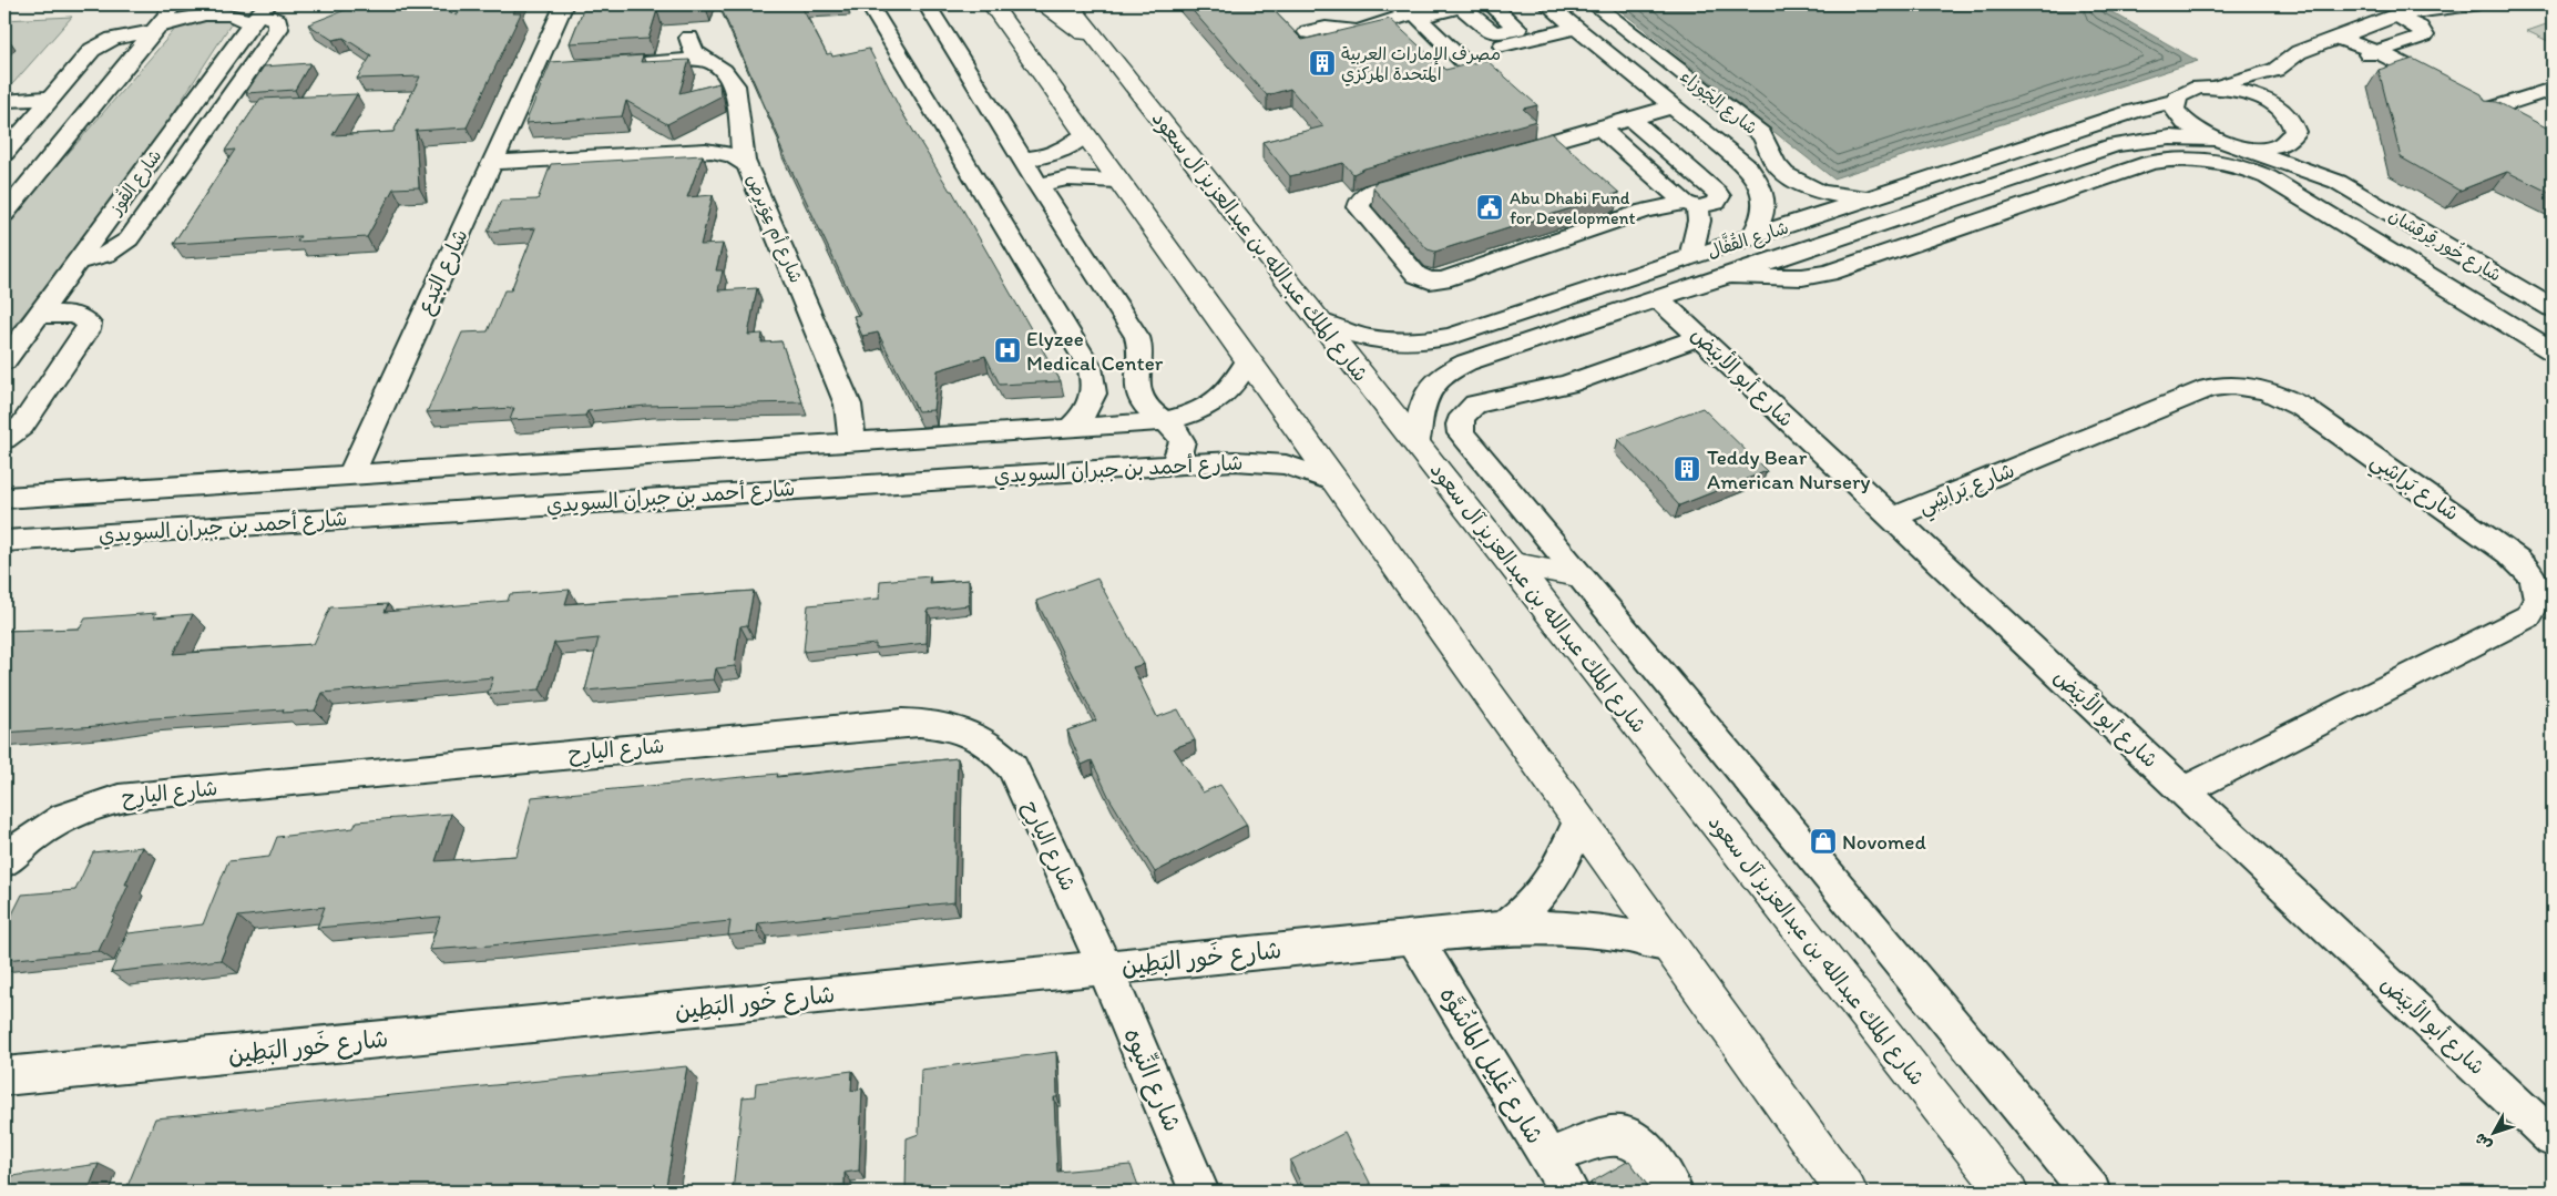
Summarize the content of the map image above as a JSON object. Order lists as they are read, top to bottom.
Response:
{
  "streets": {
    "main road": ["شارع الملك عبدالله بن عبدالعزيز آل سعود"],
    "street": [
      "شارع الجَوزاء",
      "شارع القُوز",
      "شارع أم عِوَيرِض",
      "شارع القُفَّال",
      "شارع خُور قِرقِشان",
      "شارع البَدع",
      "شارع أبو الأبيَض",
      "شارع أحمد بن جبران السويدي",
      "شارع بَراشِي",
      "شارع اليارِح",
      "شارع خَور البَطِين",
      "شارع غَلِيل الماشُوَّه",
      "شارع النِّيوه"
    ]
  },
  "crossings": [
    ["شارع الجَوزاء", "شارع القُفَّال"],
    ["شارع أم عِوَيرِض", "شارع البَدع"],
    ["شارع أم عِوَيرِض", "شارع أحمد بن جبران السويدي"],
    ["شارع القُفَّال", "شارع خُور قِرقِشان"],
    ["شارع القُفَّال", "شارع الملك عبدالله بن عبدالعزيز آل سعود"],
    ["شارع القُفَّال", "شارع أبو الأبيَض"],
    ["شارع البَدع", "شارع أحمد بن جبران السويدي"],
    ["شارع أبو الأبيَض", "شارع بَراشِي"],
    ["شارع اليارِح", "شارع خَور البَطِين"],
    ["شارع اليارِح", "شارع النِّيوه"],
    ["شارع خَور البَطِين", "شارع غَلِيل الماشُوَّه"],
    ["شارع خَور البَطِين", "شارع النِّيوه"]
  ],
  "places": {
    "building": ["مصرف الإمارات العربية المتحدة المركزي", "Teddy Bear American Nursery"],
    "public building": ["Abu Dhabi Fund for Development"],
    "hospital": ["Elyzee Medical Center"],
    "shop": ["Novomed"]
  },
  "north": "bottom left"
}
